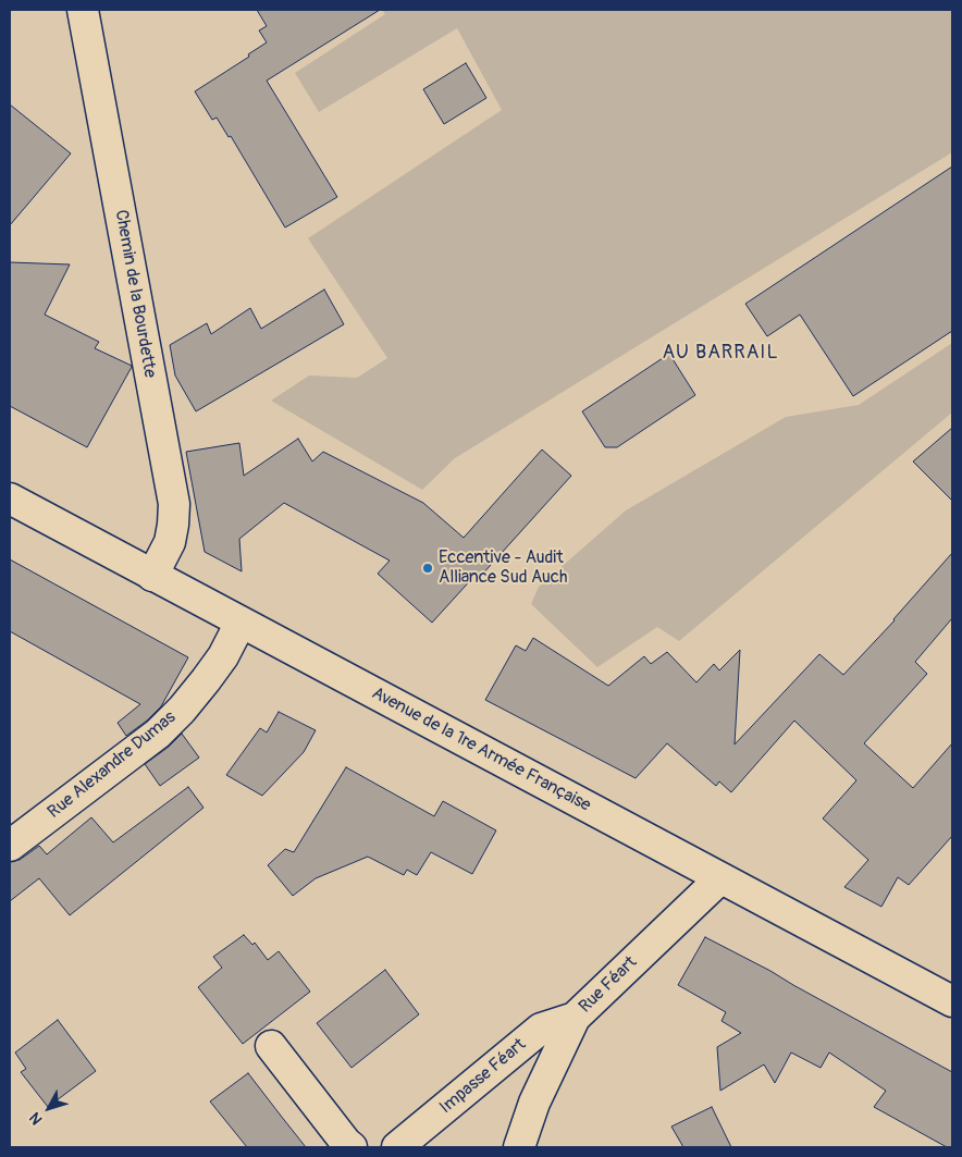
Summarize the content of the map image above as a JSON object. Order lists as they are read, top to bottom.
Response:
{
  "streets": {
    "street": [
      "Chemin de la Bourdette",
      "Avenue de la 1re Armée Française",
      "Rue Alexandre Dumas",
      "Rue Féart",
      "Impasse Féart"
    ]
  },
  "crossings": [
    ["Chemin de la Bourdette", "Avenue de la 1re Armée Française"],
    ["Avenue de la 1re Armée Française", "Rue Alexandre Dumas"],
    ["Avenue de la 1re Armée Française", "Rue Féart"],
    ["Rue Féart", "Impasse Féart"]
  ],
  "districts": ["AU BARRAIL"],
  "places": ["Eccentive - Audit Alliance Sud Auch"],
  "north": "bottom left"
}
